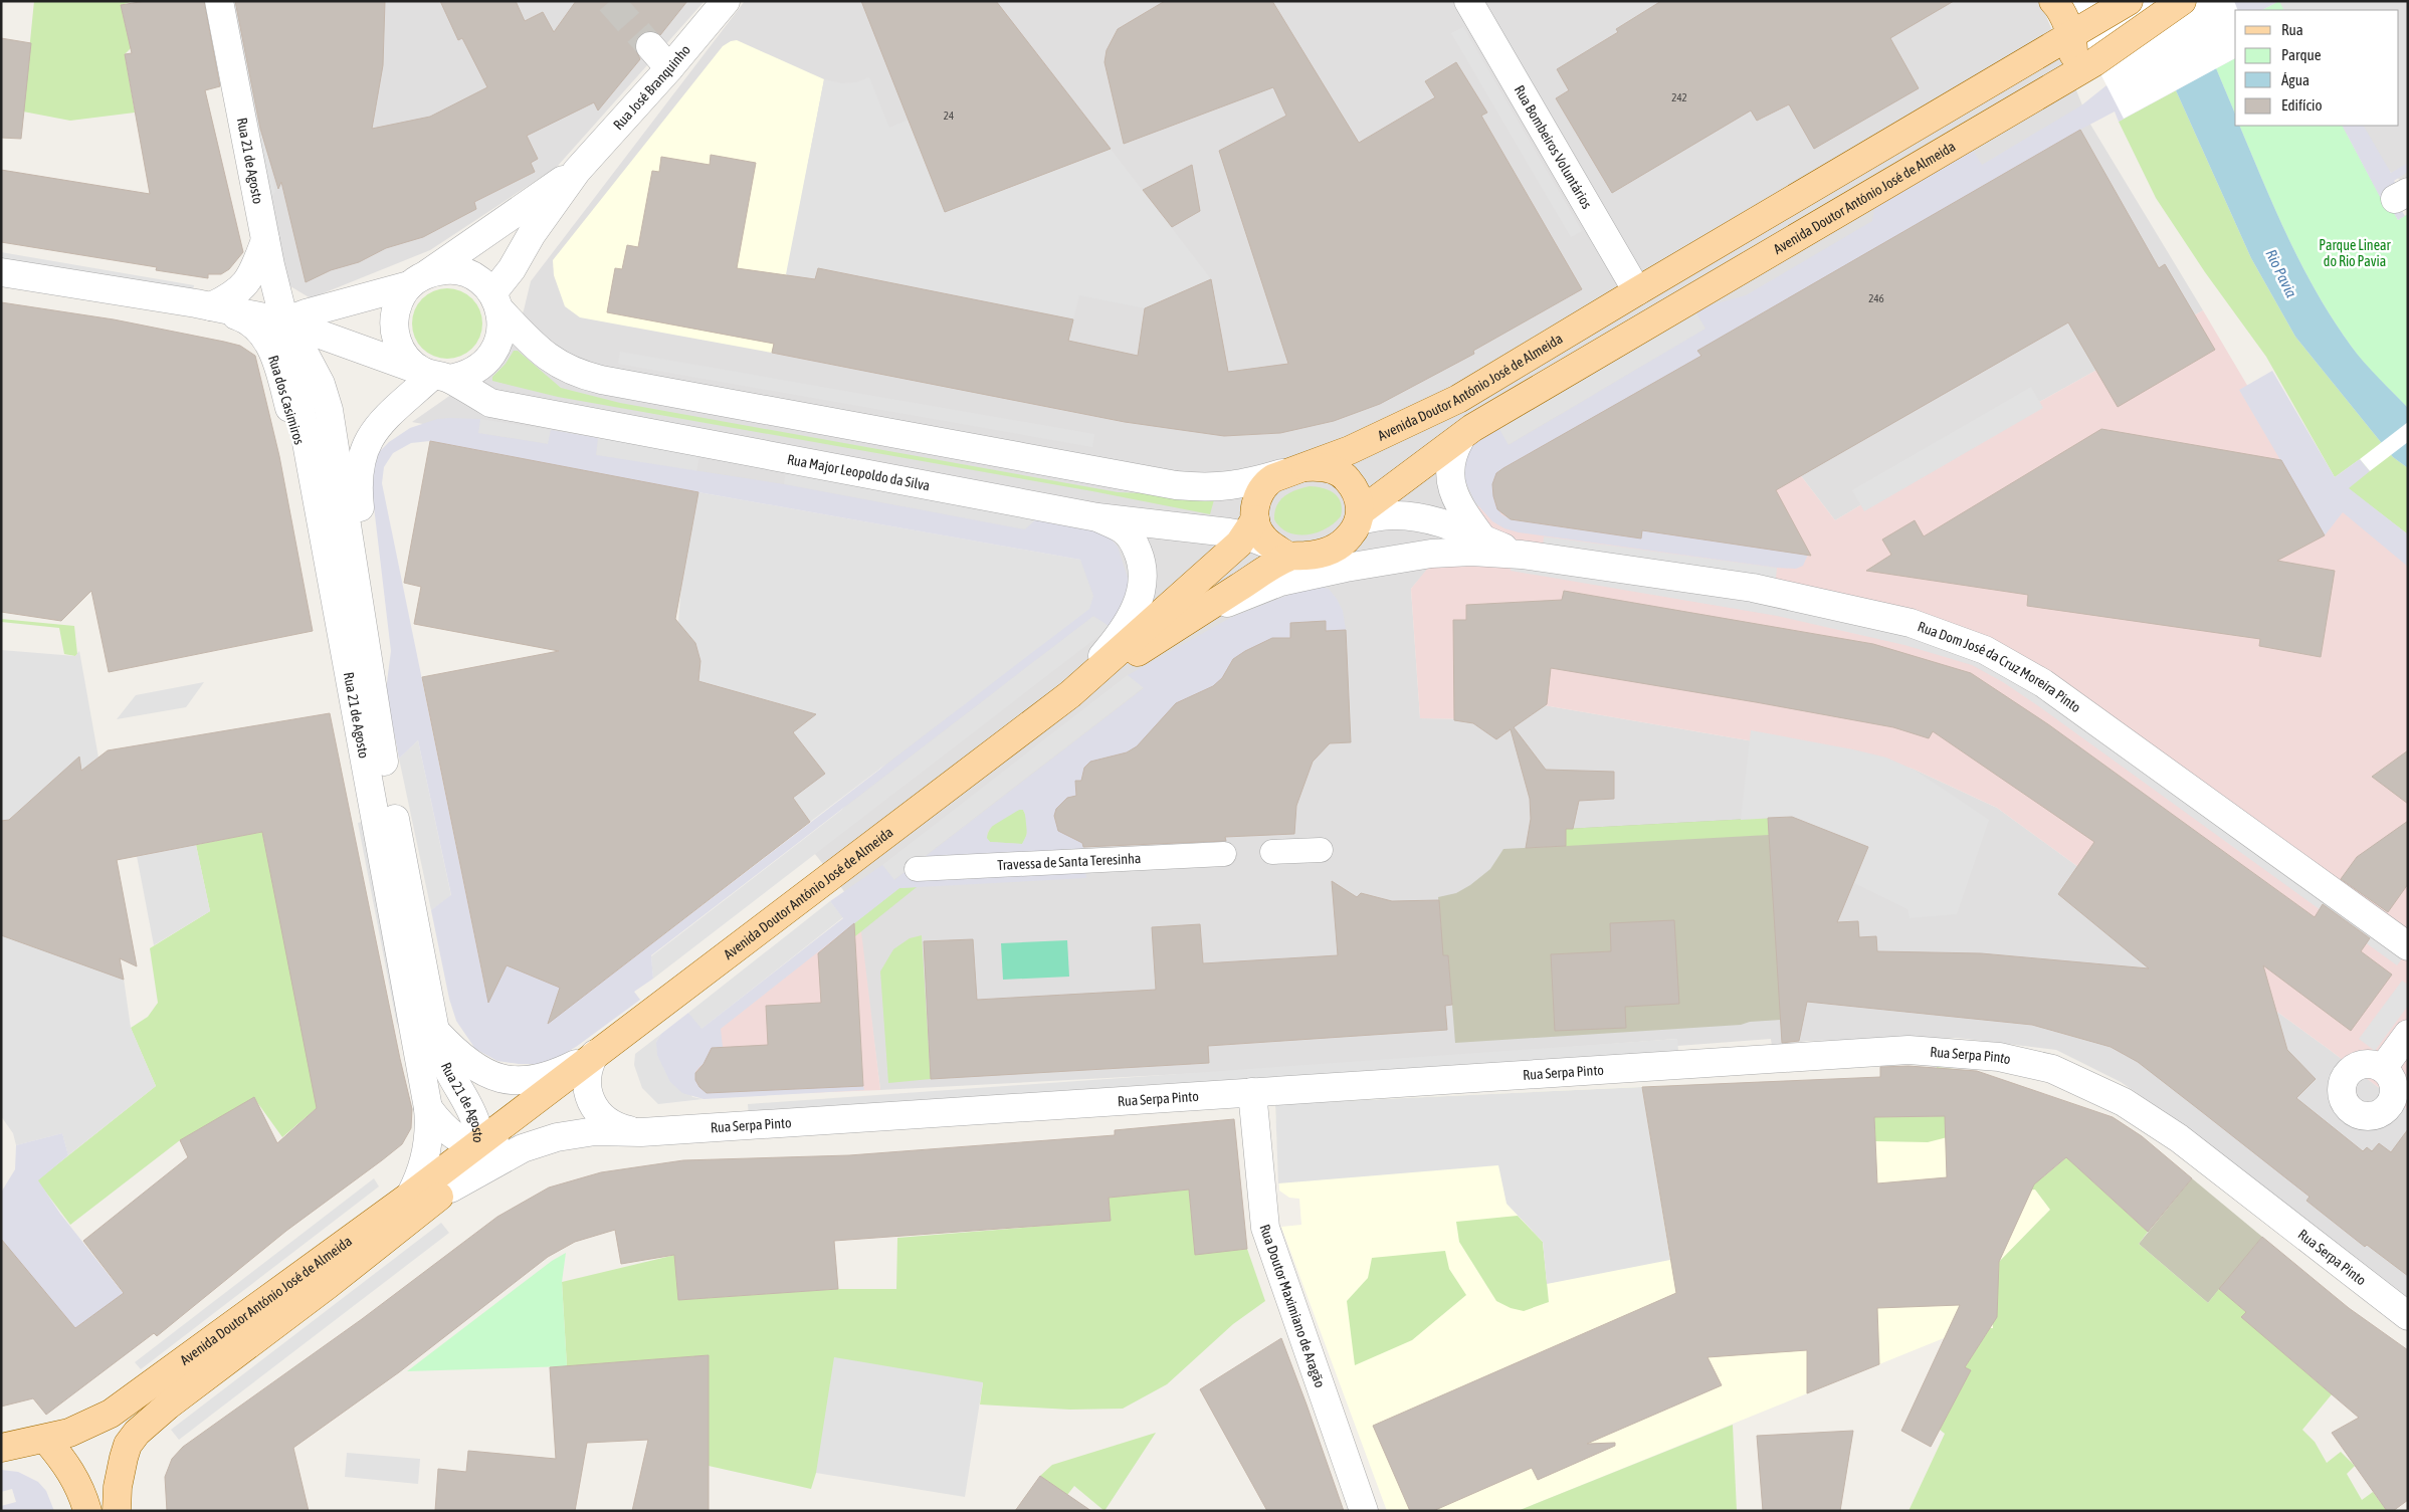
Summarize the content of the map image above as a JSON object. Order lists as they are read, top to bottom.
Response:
{
  "streets": {
    "main road": ["Avenida Doutor António José de Almeida"],
    "street": [
      "Rua José Branquinho",
      "Rua Bombeiros Voluntários",
      "Rua 21 de Agosto",
      "Rua dos Casimiros",
      "Rua Major Leopoldo da Silva",
      "Rua Dom José da Cruz Moreira Pinto",
      "Travessa de Santa Teresinha",
      "Rua Serpa Pinto",
      "Rua Doutor Maximiano de Aragão"
    ]
  },
  "crossings": [
    ["Rua José Branquinho", "Rua 21 de Agosto"],
    ["Rua José Branquinho", "Rua Major Leopoldo da Silva"],
    ["Rua Bombeiros Voluntários", "Avenida Doutor António José de Almeida"],
    ["Rua 21 de Agosto", "Avenida Doutor António José de Almeida"],
    ["Rua 21 de Agosto", "Rua dos Casimiros"],
    ["Rua 21 de Agosto", "Rua Major Leopoldo da Silva"],
    ["Rua 21 de Agosto", "Rua Serpa Pinto"],
    ["Avenida Doutor António José de Almeida", "Rua Major Leopoldo da Silva"],
    ["Avenida Doutor António José de Almeida", "Rua Dom José da Cruz Moreira Pinto"],
    ["Avenida Doutor António José de Almeida", "Rua Serpa Pinto"],
    ["Rua dos Casimiros", "Rua Major Leopoldo da Silva"],
    ["Rua Major Leopoldo da Silva", "Rua Dom José da Cruz Moreira Pinto"],
    ["Rua Serpa Pinto", "Rua Doutor Maximiano de Aragão"]
  ],
  "water": ["Rio Pavia"],
  "parks": ["Parque Linear do Rio Pavia"],
  "house_numbers": ["242", "24", "246"],
  "legend": [
    "Rua",
    "Parque",
    "Água",
    "Edifício"
  ]
}
